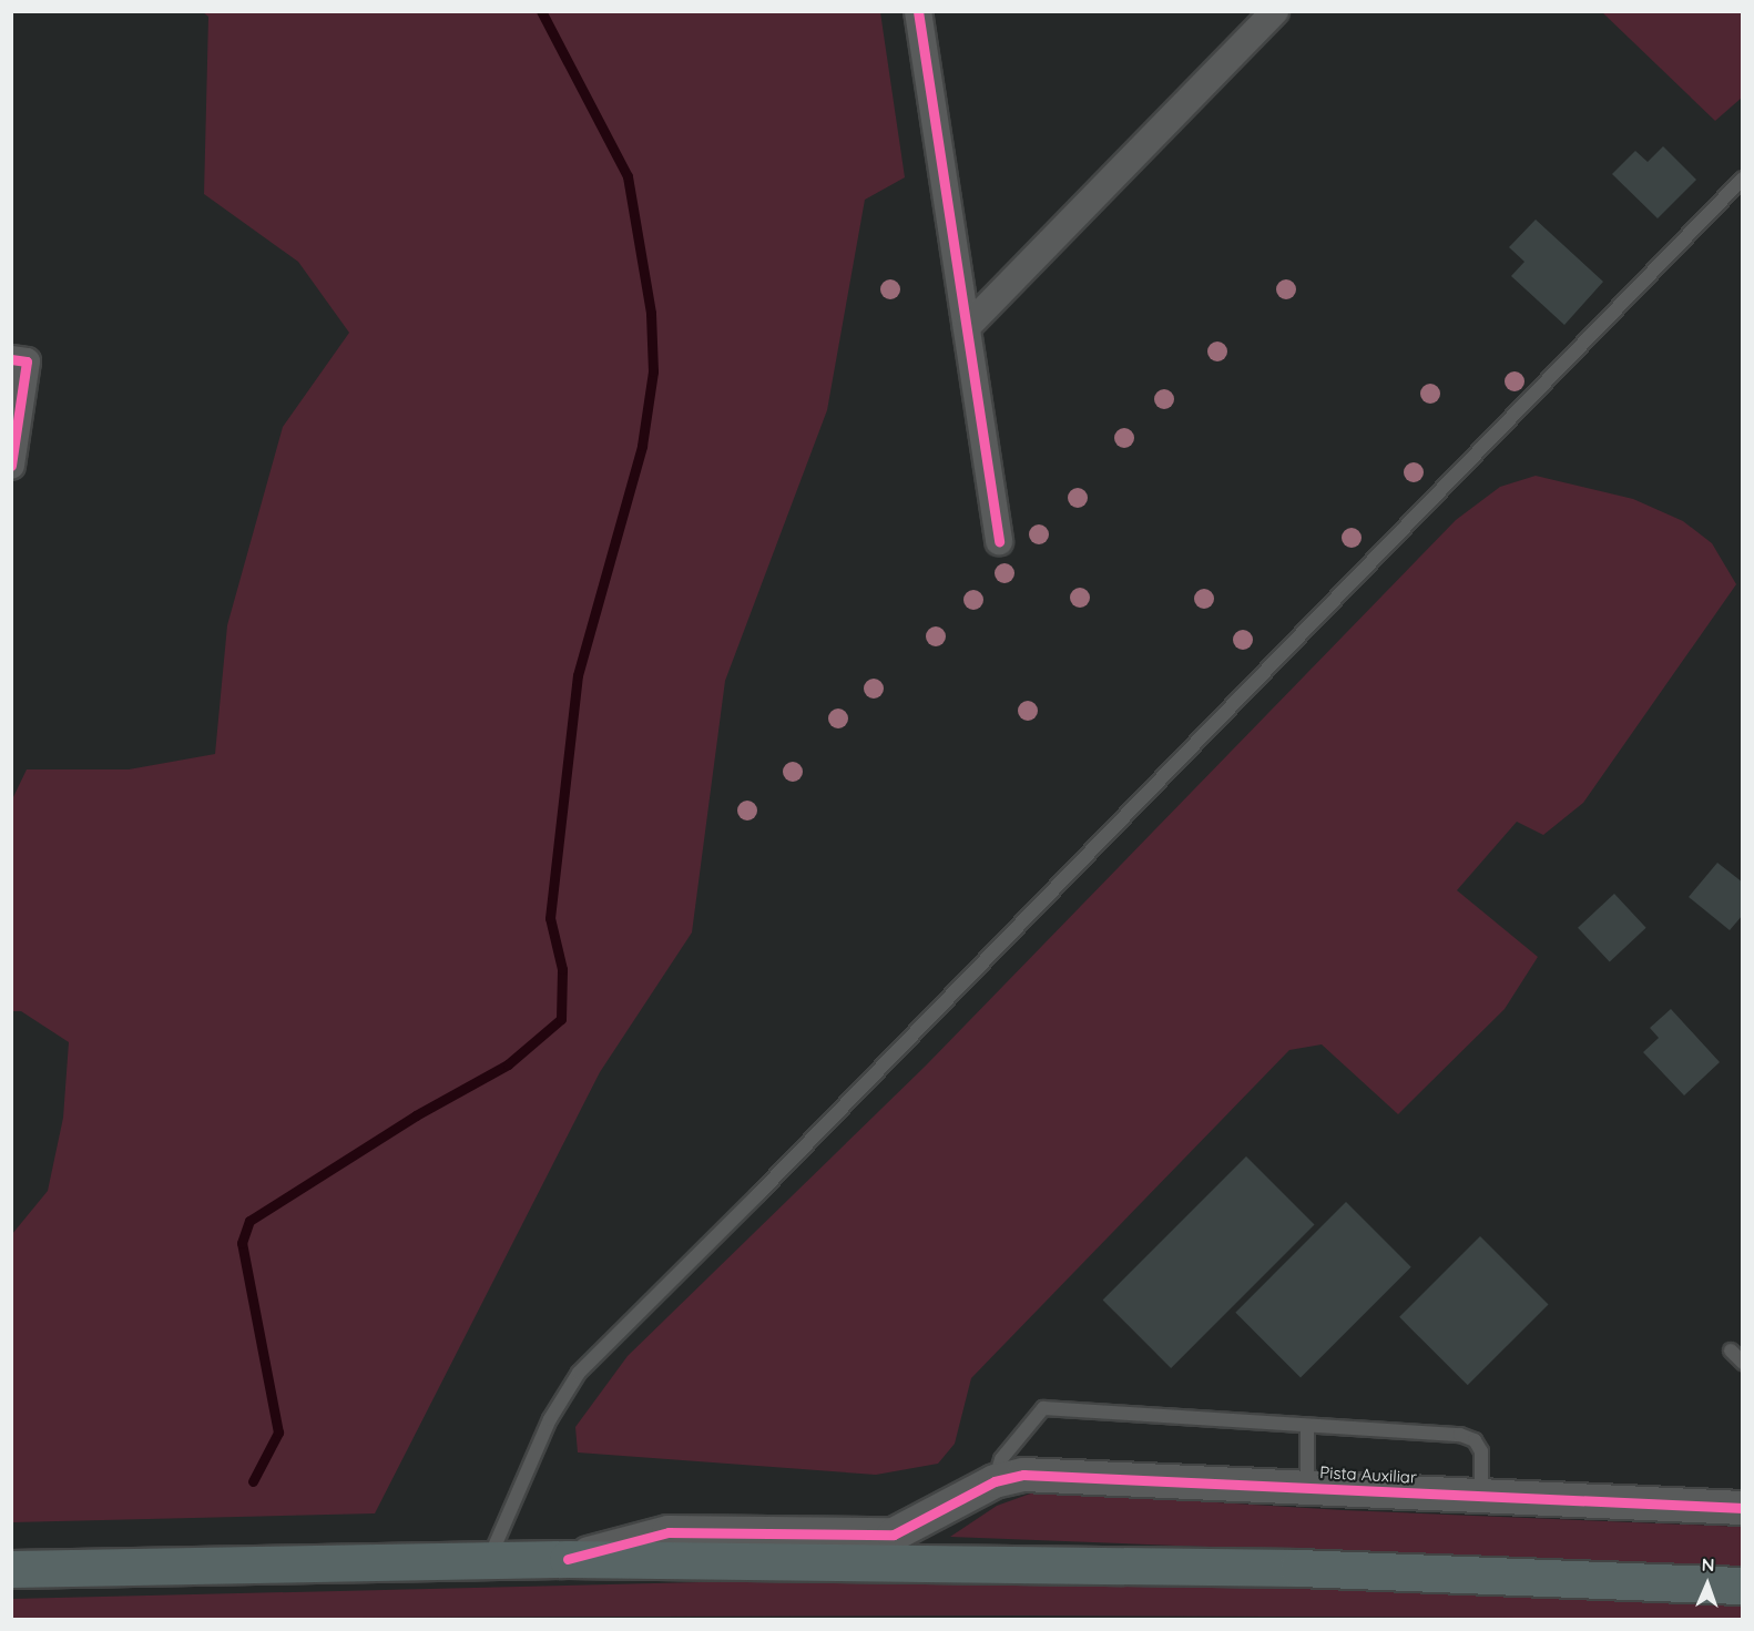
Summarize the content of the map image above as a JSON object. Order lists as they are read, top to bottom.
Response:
{
  "streets": {
    "street": ["Pista Auxiliar"]
  },
  "north": "top"
}
